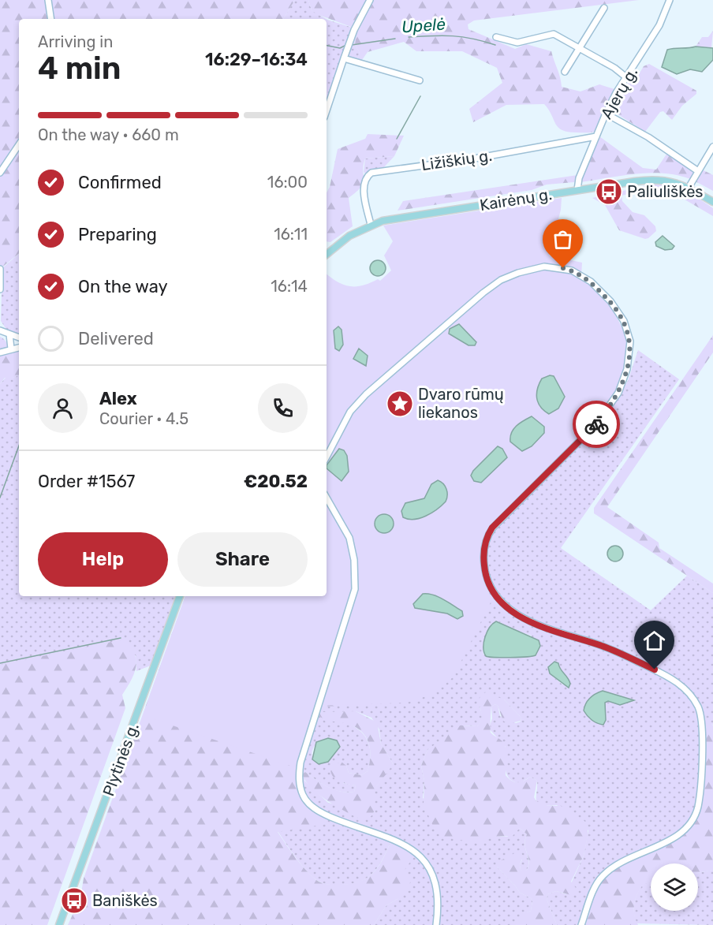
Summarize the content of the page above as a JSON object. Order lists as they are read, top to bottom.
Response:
{
  "streets": {
    "main road": ["Kairėnų g.", "Plytinės g."],
    "street": ["Ajerų g.", "Ližiškių g."]
  },
  "crossings": [
    ["Ajerų g.", "Ližiškių g."],
    ["Ajerų g.", "Kairėnų g."],
    ["Ližiškių g.", "Kairėnų g."]
  ],
  "water": ["Upelė"],
  "places": {
    "bus stop": ["Paliuliškės", "Baniškės"],
    "place": ["Dvaro rūmų liekanos"]
  },
  "page": {
    "heading": ["4 min", "Arriving in", "16:29–16:34"],
    "panel": [
      "Alex",
      "Courier · 4.5",
      "Order #1567",
      "€20.52"
    ],
    "bar": "On the way · 660 m",
    "list": [
      ["Confirmed", "16:00"],
      ["Preparing", "16:11"],
      ["On the way", "16:14"],
      "Delivered"
    ],
    "buttons": ["Help", "Share"]
  }
}
